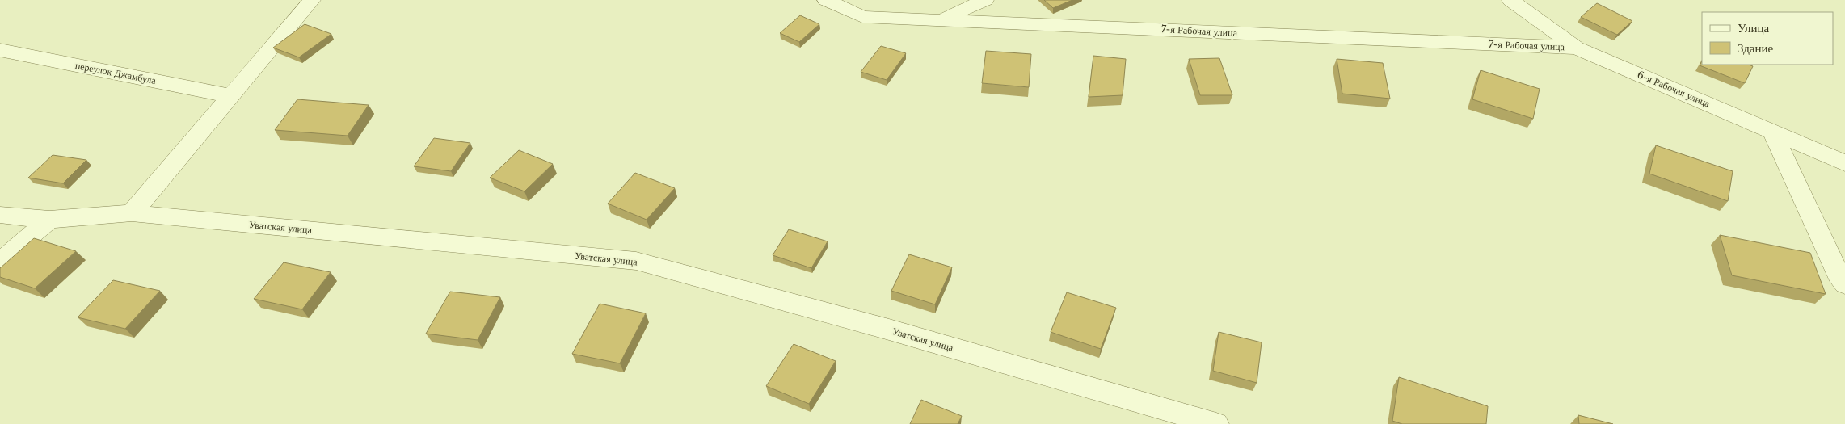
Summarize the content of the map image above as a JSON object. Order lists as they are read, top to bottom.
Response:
{
  "streets": {
    "street": [
      "7-я Рабочая улица",
      "переулок Джамбула",
      "6-я Рабочая улица",
      "Уватская улица"
    ]
  },
  "crossings": [
    ["7-я Рабочая улица", "6-я Рабочая улица"]
  ],
  "legend": ["Улица", "Здание"]
}
